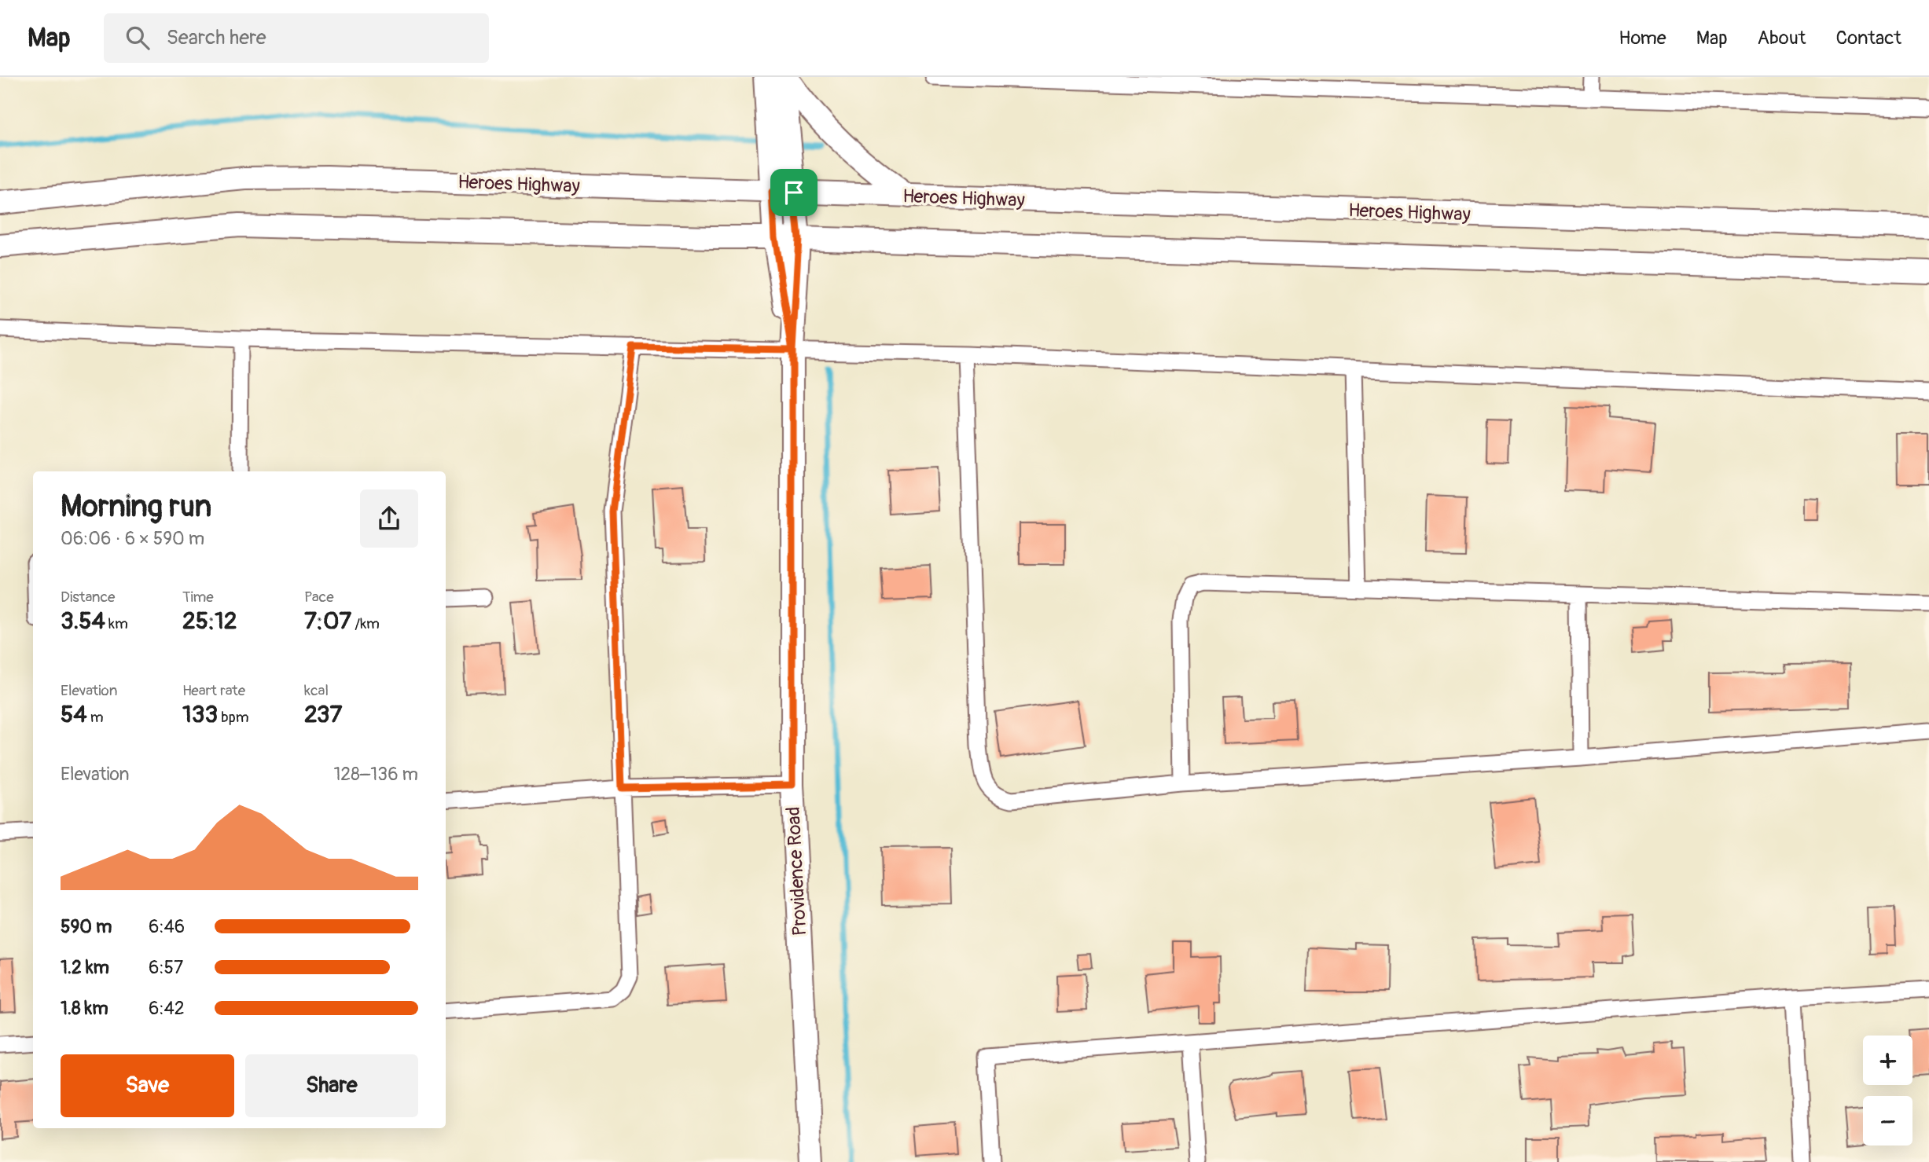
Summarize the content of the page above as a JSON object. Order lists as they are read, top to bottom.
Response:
{
  "streets": {
    "main road": ["Heroes Highway", "Providence Road"]
  },
  "crossings": [
    ["Heroes Highway", "Providence Road"]
  ],
  "page": {
    "header": "Map",
    "search": "Search here",
    "nav": [
      "Home",
      "Map",
      "About",
      "Contact"
    ],
    "heading": ["Morning run", "06:06 · 6 × 590 m"],
    "stats": [
      ["Distance", "3.54 km"],
      ["Time", "25:12"],
      ["Pace", "7:07 /km"],
      ["Elevation", "54 m"],
      ["Heart rate", "133 bpm"],
      ["kcal", "237"]
    ],
    "chart": ["Elevation", "128–136 m"],
    "list": [
      {
        "name": "590 m",
        "note": "6:46"
      },
      {
        "name": "1.2 km",
        "note": "6:57"
      },
      {
        "name": "1.8 km",
        "note": "6:42"
      }
    ],
    "map_buttons": ["+", "−"],
    "buttons": ["Save", "Share"]
  }
}
